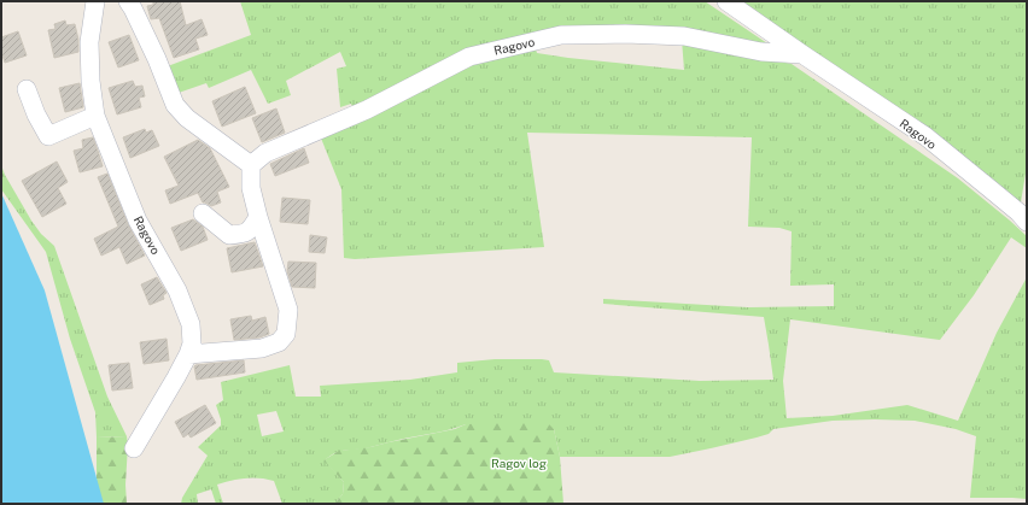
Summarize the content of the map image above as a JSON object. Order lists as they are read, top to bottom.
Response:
{
  "streets": {
    "street": ["Ragovo"]
  },
  "parks": ["Ragov log"]
}
